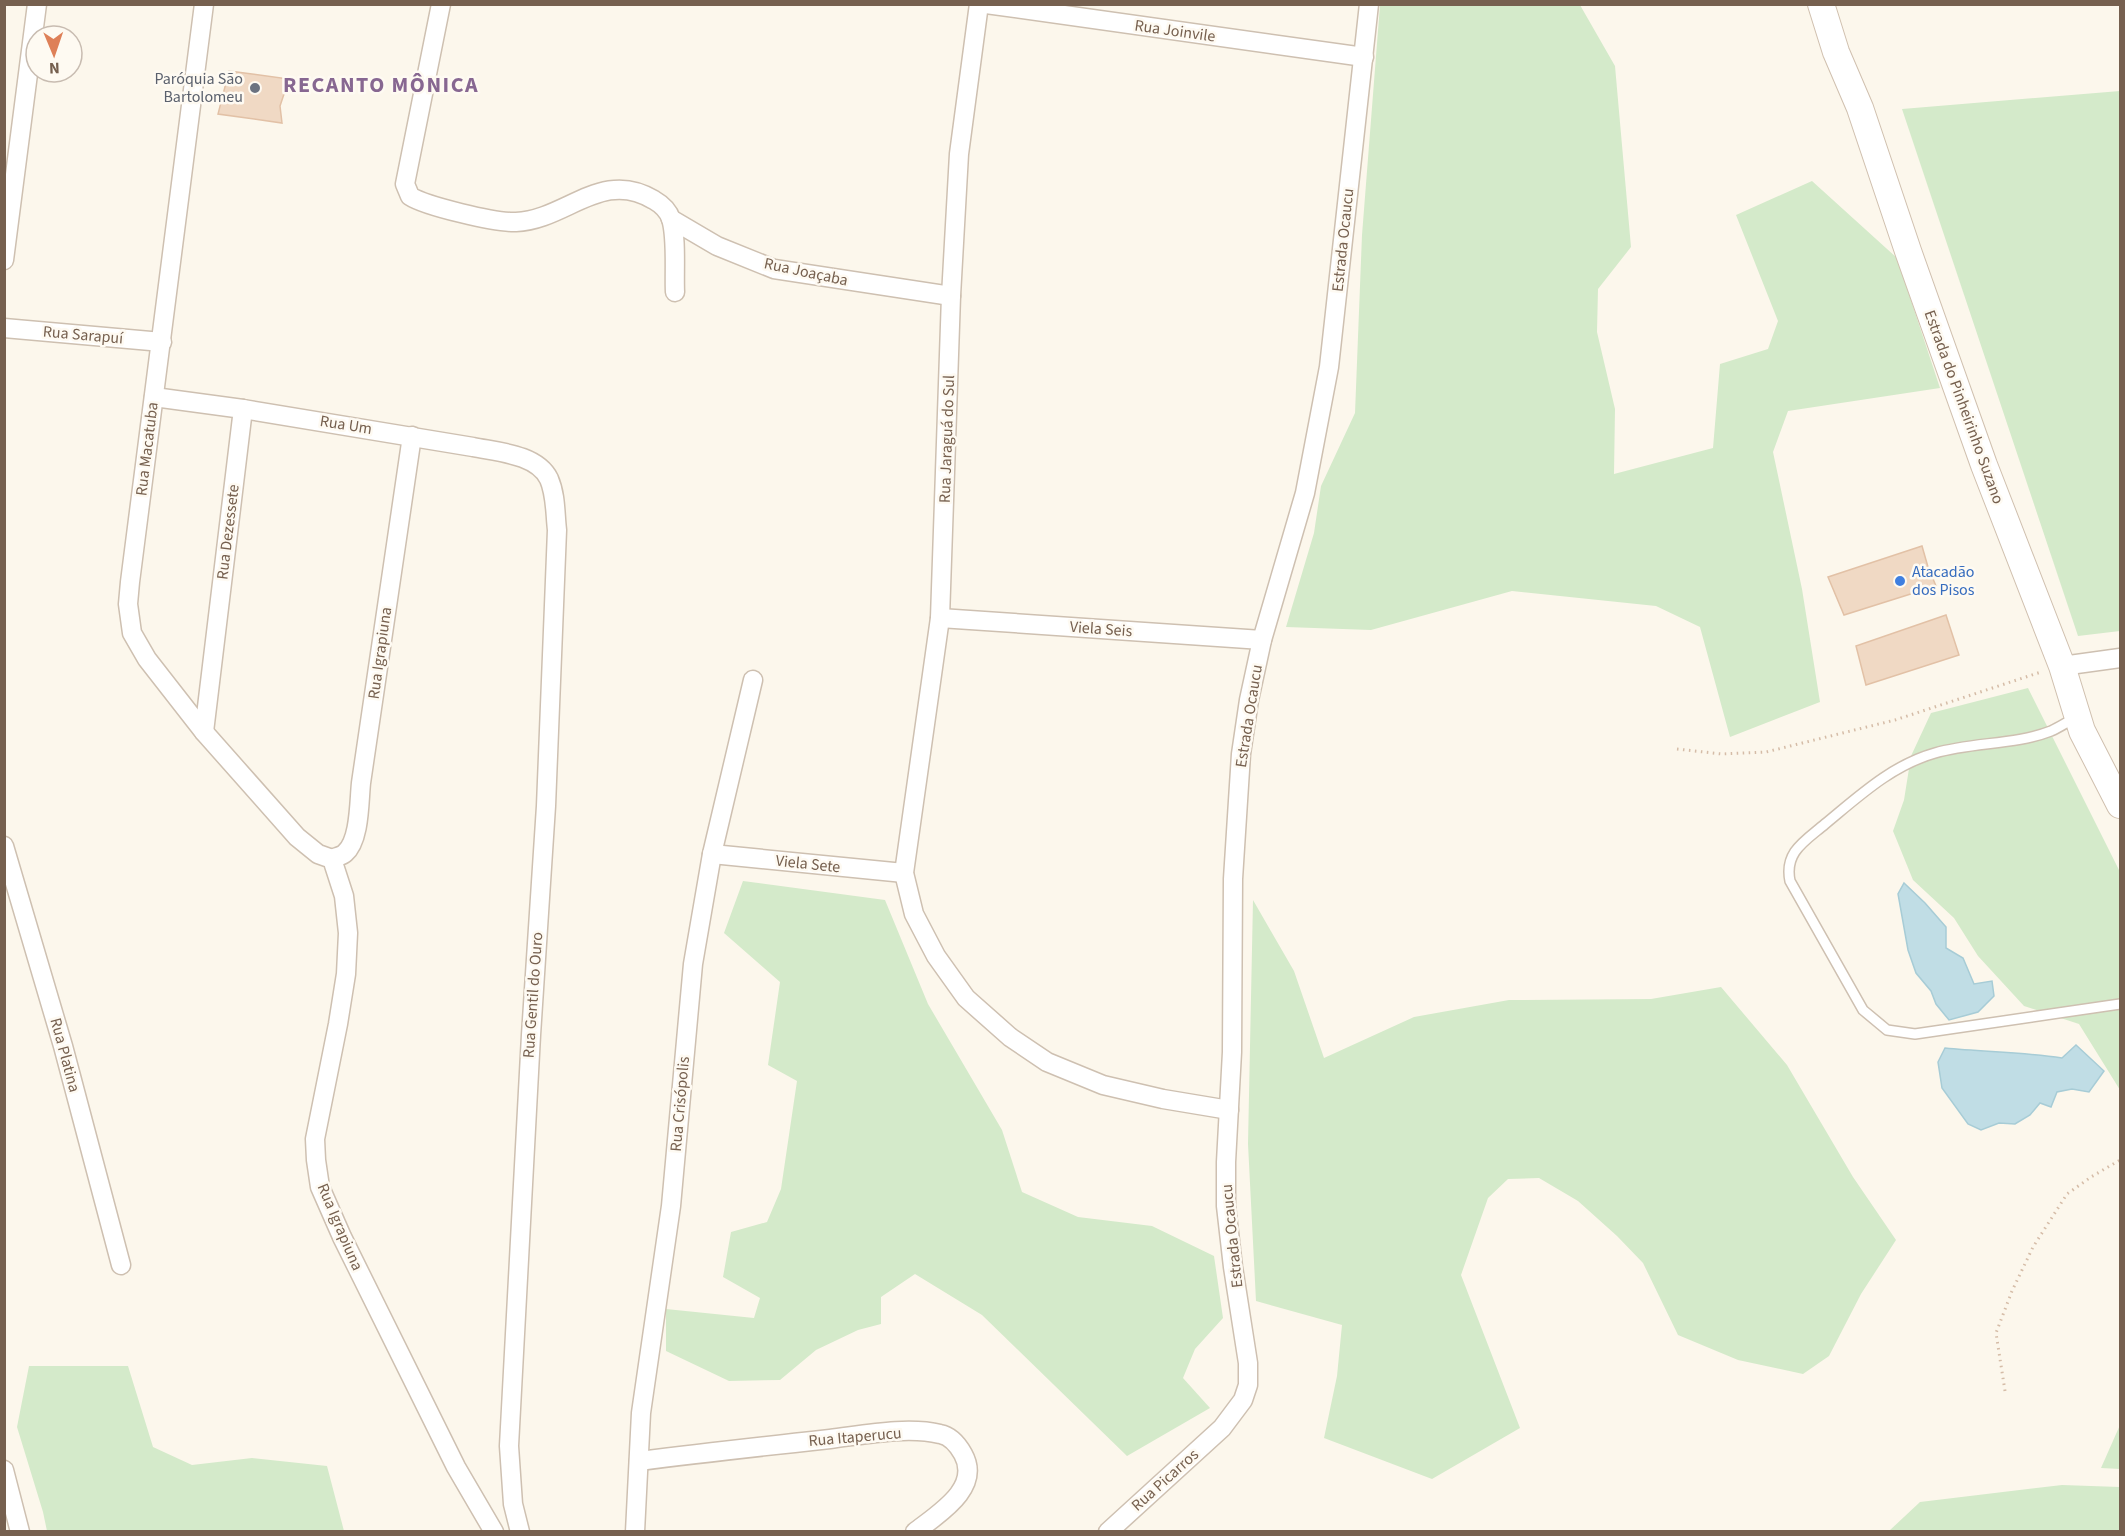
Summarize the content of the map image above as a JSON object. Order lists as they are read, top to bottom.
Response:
{
  "streets": {
    "main road": ["Estrada do Pinheirinho Suzano"],
    "street": [
      "Rua Joinvile",
      "Estrada Ocaucu",
      "Rua Joaçaba",
      "Rua Sarapuí",
      "Rua Um",
      "Rua Jaraguá do Sul",
      "Rua Macatuba",
      "Rua Dezessete",
      "Viela Seis",
      "Rua Igrapiuna",
      "Viela Sete",
      "Rua Gentil do Ouro",
      "Rua Platina",
      "Rua Crisópolis",
      "Rua Itaperucu",
      "Rua Picarros"
    ]
  },
  "crossings": [
    ["Rua Joinvile", "Estrada Ocaucu"],
    ["Estrada Ocaucu", "Viela Seis"],
    ["Estrada Ocaucu", "Rua Picarros"],
    ["Rua Joaçaba", "Rua Jaraguá do Sul"],
    ["Rua Sarapuí", "Rua Macatuba"],
    ["Rua Um", "Rua Macatuba"],
    ["Rua Um", "Rua Dezessete"],
    ["Rua Um", "Rua Igrapiuna"],
    ["Rua Um", "Rua Gentil do Ouro"],
    ["Rua Jaraguá do Sul", "Viela Seis"],
    ["Rua Jaraguá do Sul", "Viela Sete"],
    ["Rua Macatuba", "Rua Dezessete"],
    ["Rua Macatuba", "Rua Igrapiuna"],
    ["Viela Sete", "Rua Crisópolis"],
    ["Rua Crisópolis", "Rua Itaperucu"]
  ],
  "districts": ["RECANTO MÔNICA"],
  "places": ["Paróquia São Bartolomeu", "Atacadão dos Pisos"],
  "north": "bottom"
}
